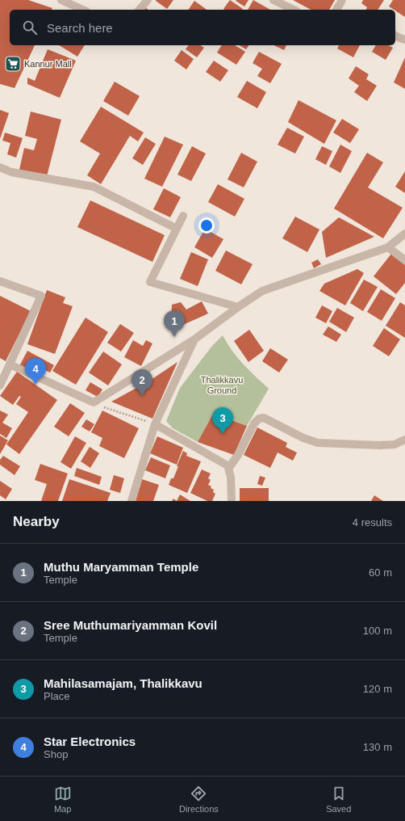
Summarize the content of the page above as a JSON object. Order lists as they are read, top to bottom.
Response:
{
  "parks": ["Thalikkavu Ground"],
  "places": {
    "supermarket": ["Kannur Mall"]
  },
  "page": {
    "search": "Search here",
    "pins": [
      "1",
      "4",
      "2",
      "3"
    ],
    "heading": ["Nearby", "4 results"],
    "list": [
      {
        "mark": "1",
        "name": "Muthu Maryamman Temple",
        "note": "Temple",
        "value": "60 m"
      },
      {
        "mark": "2",
        "name": "Sree Muthumariyamman Kovil",
        "note": "Temple",
        "value": "100 m"
      },
      {
        "mark": "3",
        "name": "Mahilasamajam, Thalikkavu",
        "note": "Place",
        "value": "120 m"
      },
      {
        "mark": "4",
        "name": "Star Electronics",
        "note": "Shop",
        "value": "130 m"
      }
    ],
    "nav": ["Map", "Directions", "Saved"]
  }
}
